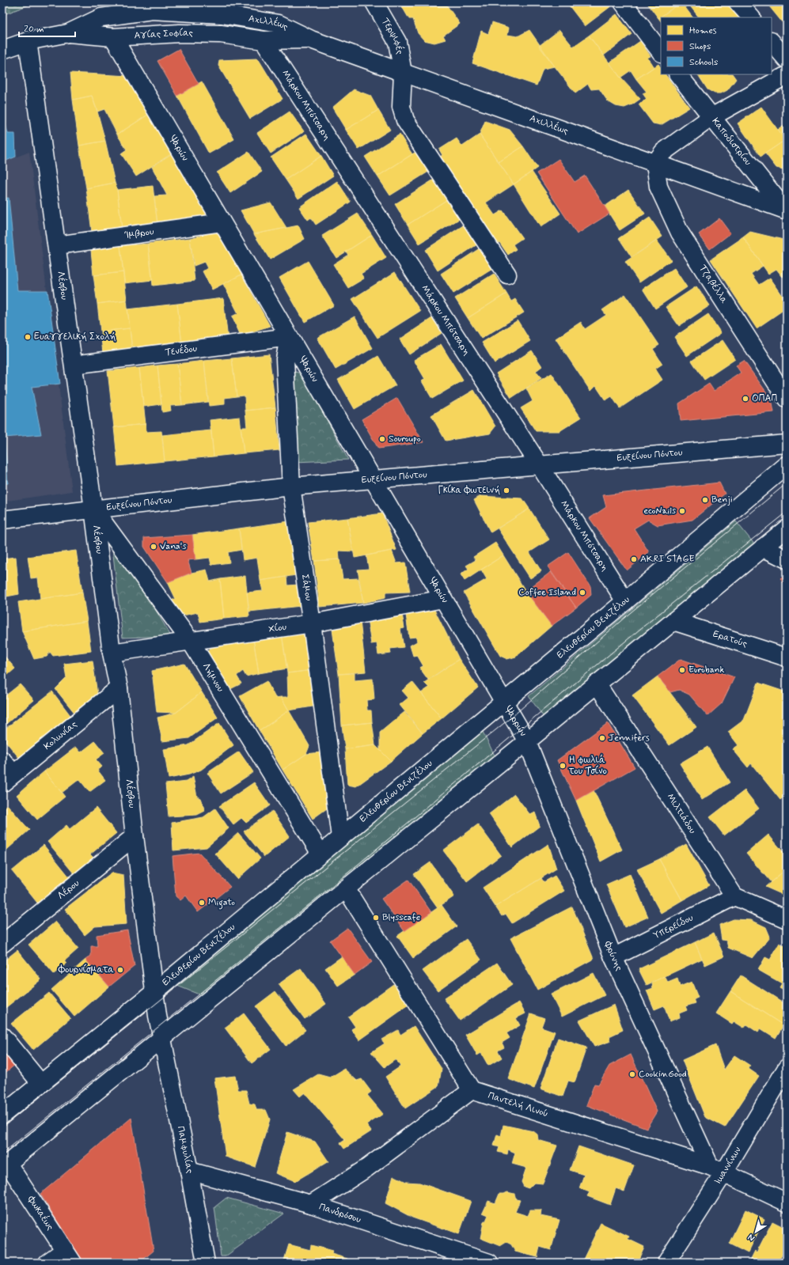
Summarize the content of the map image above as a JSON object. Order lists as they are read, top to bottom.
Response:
{
  "streets": {
    "street": [
      "Αχιλλέως",
      "Αγίας Σοφίας",
      "Τερψιφές",
      "Μάρκου Μπότσαρη",
      "Καποδιστρίου",
      "Ψαρών",
      "Ίμβρου",
      "Τζαβέλλα",
      "Λέσβου",
      "Τενέδου",
      "Ευξείνου Πόντου",
      "Σάμου",
      "Χίου",
      "Ελευθερίου Βενιζέλου",
      "Ερατούς",
      "Λήμνου",
      "Ψαρρών",
      "Κολωνίας",
      "Μιλτιάδου",
      "Λέρου",
      "Υπερείδου",
      "Φρύνης",
      "Παντελή Λινού",
      "Παμφυλίας",
      "Ιωαννίνων",
      "Φωκαέως",
      "Πανδρόσου"
    ]
  },
  "crossings": [
    ["Αχιλλέως", "Αγίας Σοφίας"],
    ["Αχιλλέως", "Τερψιφές"],
    ["Αχιλλέως", "Μάρκου Μπότσαρη"],
    ["Αχιλλέως", "Καποδιστρίου"],
    ["Αχιλλέως", "Τζαβέλλα"],
    ["Αγίας Σοφίας", "Ψαρών"],
    ["Αγίας Σοφίας", "Λέσβου"],
    ["Μάρκου Μπότσαρη", "Ευξείνου Πόντου"],
    ["Μάρκου Μπότσαρη", "Ελευθερίου Βενιζέλου"],
    ["Ψαρών", "Ίμβρου"],
    ["Ψαρών", "Τενέδου"],
    ["Ψαρών", "Ευξείνου Πόντου"],
    ["Ψαρών", "Σάμου"],
    ["Ψαρών", "Χίου"],
    ["Ψαρών", "Ελευθερίου Βενιζέλου"],
    ["Ψαρών", "Ψαρρών"],
    ["Ίμβρου", "Λέσβου"],
    ["Λέσβου", "Τενέδου"],
    ["Λέσβου", "Ευξείνου Πόντου"],
    ["Λέσβου", "Χίου"],
    ["Λέσβου", "Ελευθερίου Βενιζέλου"],
    ["Λέσβου", "Λήμνου"],
    ["Λέσβου", "Κολωνίας"],
    ["Λέσβου", "Λέρου"],
    ["Λέσβου", "Παμφυλίας"],
    ["Τενέδου", "Σάμου"],
    ["Ευξείνου Πόντου", "Σάμου"],
    ["Ευξείνου Πόντου", "Λήμνου"],
    ["Σάμου", "Χίου"],
    ["Σάμου", "Ελευθερίου Βενιζέλου"],
    ["Χίου", "Λήμνου"],
    ["Ελευθερίου Βενιζέλου", "Λήμνου"],
    ["Ελευθερίου Βενιζέλου", "Ψαρρών"],
    ["Ψαρρών", "Φρύνης"],
    ["Μιλτιάδου", "Υπερείδου"],
    ["Υπερείδου", "Φρύνης"],
    ["Φρύνης", "Παντελή Λινού"],
    ["Φρύνης", "Ιωαννίνων"],
    ["Παντελή Λινού", "Ιωαννίνων"],
    ["Παμφυλίας", "Πανδρόσου"]
  ],
  "places": [
    "Ευαγγελική Σχολή",
    "ΟΠΑΠ",
    "Souroupo",
    "Γκίκα Φωτεινή",
    "Benji",
    "ecoNails",
    "Vana's",
    "AKRI STAGE",
    "Coffee Island",
    "Eurobank",
    "Jennifers",
    "Η φωλιά του Τσίνο",
    "Migato",
    "Blysscafe",
    "Φουρνίσματα",
    "CookinGood"
  ],
  "legend": ["Homes", "Shops", "Schools"],
  "scale_bar": "20 m",
  "north": "bottom left"
}
